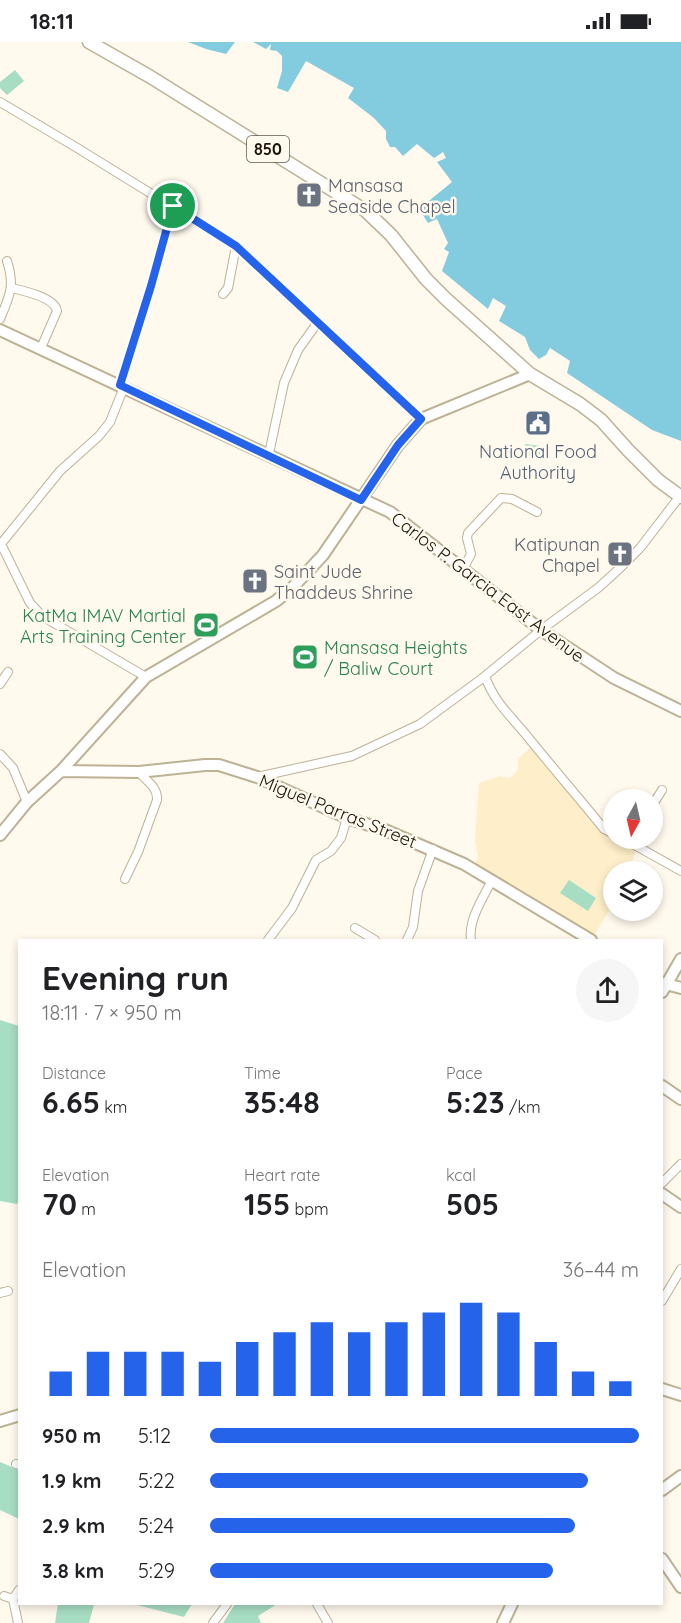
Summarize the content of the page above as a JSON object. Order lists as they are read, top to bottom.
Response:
{
  "streets": {
    "main road": ["850", "Carlos P. Garcia East Avenue", "Miguel Parras Street"]
  },
  "places": {
    "church": ["Mansasa Seaside Chapel", "Katipunan Chapel", "Saint Jude Thaddeus Shrine"],
    "public building": ["National Food Authority"],
    "sports": ["KatMa IMAV Martial Arts Training Center", "Mansasa Heights / Baliw Court"]
  },
  "north": "bottom",
  "page": {
    "status": "18:11",
    "heading": ["Evening run", "18:11 · 7 × 950 m"],
    "stats": [
      ["Distance", "6.65 km"],
      ["Time", "35:48"],
      ["Pace", "5:23 /km"],
      ["Elevation", "70 m"],
      ["Heart rate", "155 bpm"],
      ["kcal", "505"]
    ],
    "chart": ["Elevation", "36–44 m"],
    "list": [
      {
        "name": "950 m",
        "note": "5:12"
      },
      {
        "name": "1.9 km",
        "note": "5:22"
      },
      {
        "name": "2.9 km",
        "note": "5:24"
      },
      {
        "name": "3.8 km",
        "note": "5:29"
      }
    ]
  }
}
